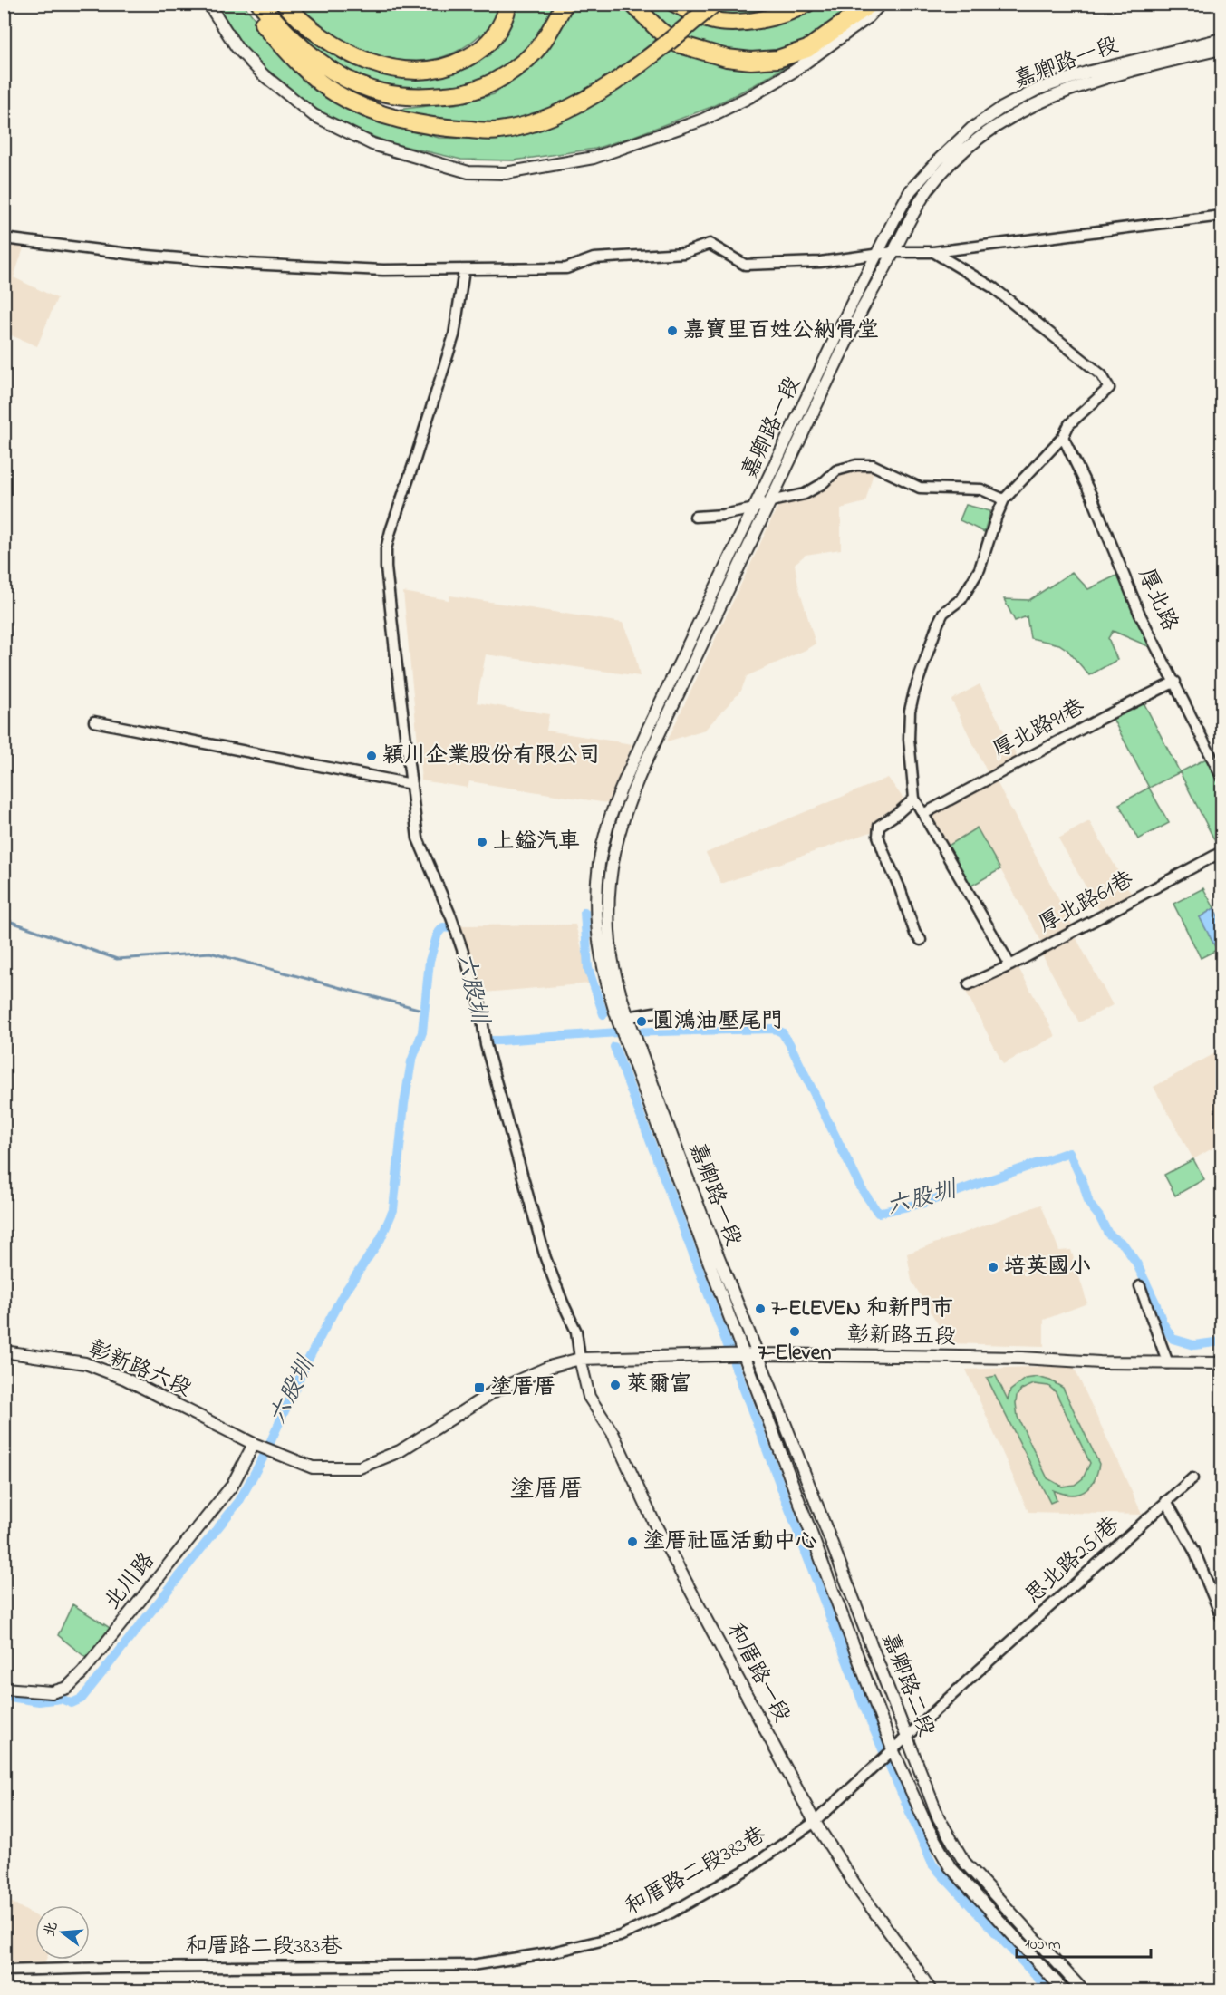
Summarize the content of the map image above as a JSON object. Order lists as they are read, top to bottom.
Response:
{
  "streets": {
    "street": [
      "嘉卿路一段",
      "厚北路",
      "厚北路91巷",
      "厚北路61巷",
      "彰新路五段",
      "彰新路六段",
      "思北路251巷",
      "北川路",
      "和厝路一段",
      "嘉卿路二段",
      "和厝路二段383巷"
    ]
  },
  "crossings": [
    ["嘉卿路一段", "彰新路五段"],
    ["嘉卿路一段", "嘉卿路二段"],
    ["厚北路", "厚北路91巷"],
    ["彰新路五段", "彰新路六段"],
    ["彰新路五段", "和厝路一段"],
    ["彰新路五段", "嘉卿路二段"],
    ["彰新路六段", "北川路"],
    ["彰新路六段", "和厝路一段"],
    ["思北路251巷", "和厝路二段383巷"],
    ["和厝路一段", "和厝路二段383巷"],
    ["嘉卿路二段", "和厝路二段383巷"]
  ],
  "districts": ["塗厝厝"],
  "water": ["六股圳"],
  "places": {
    "other": [
      "嘉寶里百姓公納骨堂",
      "穎川企業股份有限公司",
      "上鎰汽車",
      "圓鴻油壓尾門",
      "培英國小",
      "7-ELEVEN 和新門市",
      "7-Eleven",
      "萊爾富",
      "塗厝社區活動中心"
    ],
    "transit": ["塗厝厝"]
  },
  "scale_bar": "100 m",
  "north": "left"
}
